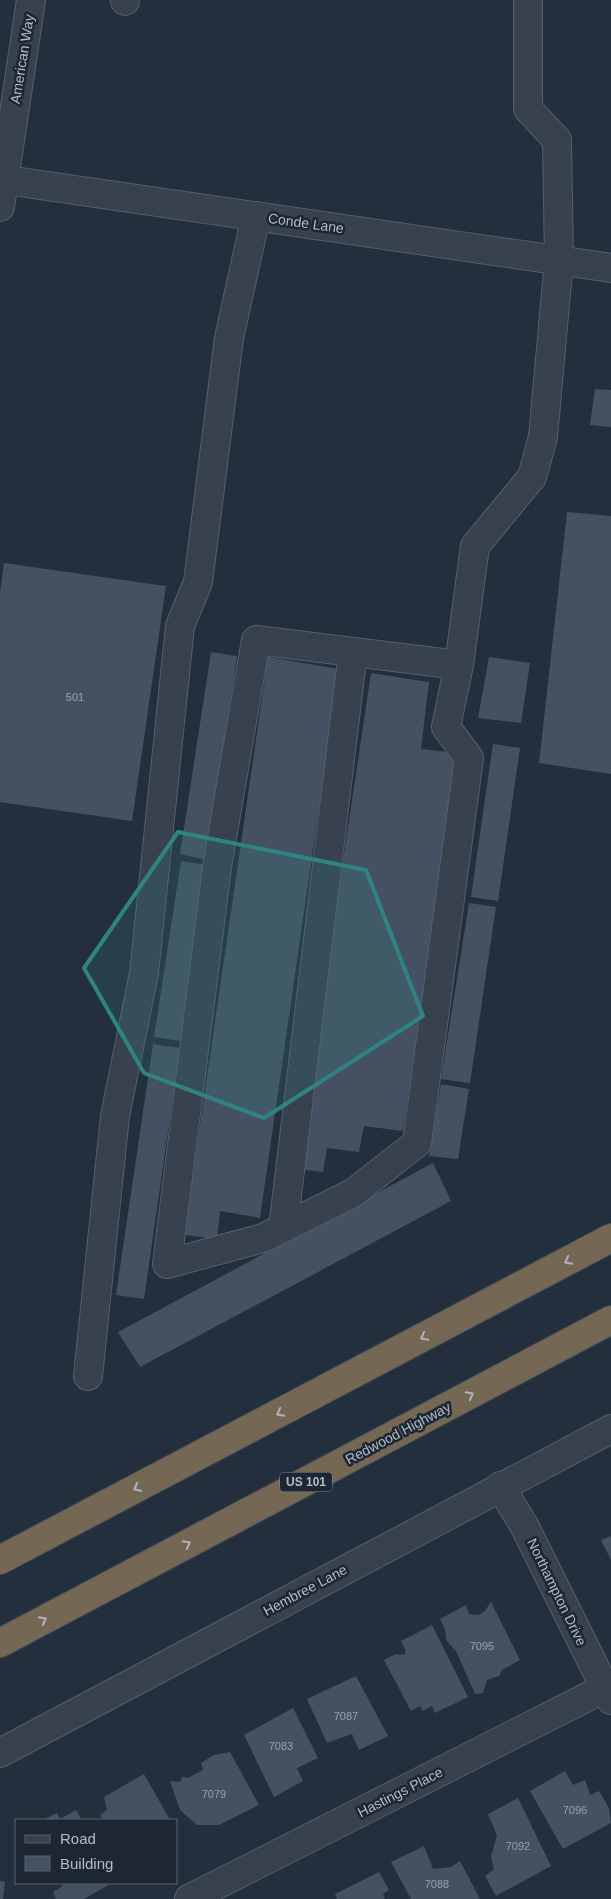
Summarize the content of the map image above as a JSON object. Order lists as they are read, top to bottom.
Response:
{
  "streets": {
    "highway": ["Redwood Highway", "US 101"],
    "street": [
      "American Way",
      "Conde Lane",
      "Hembree Lane",
      "Northampton Drive",
      "Hastings Place"
    ]
  },
  "crossings": [
    ["American Way", "Conde Lane"],
    ["Hembree Lane", "Northampton Drive"],
    ["Northampton Drive", "Hastings Place"]
  ],
  "house_numbers": [
    "501",
    "7095",
    "7087",
    "7083",
    "7079",
    "7096",
    "7092",
    "7088"
  ],
  "legend": ["Road", "Building"]
}
